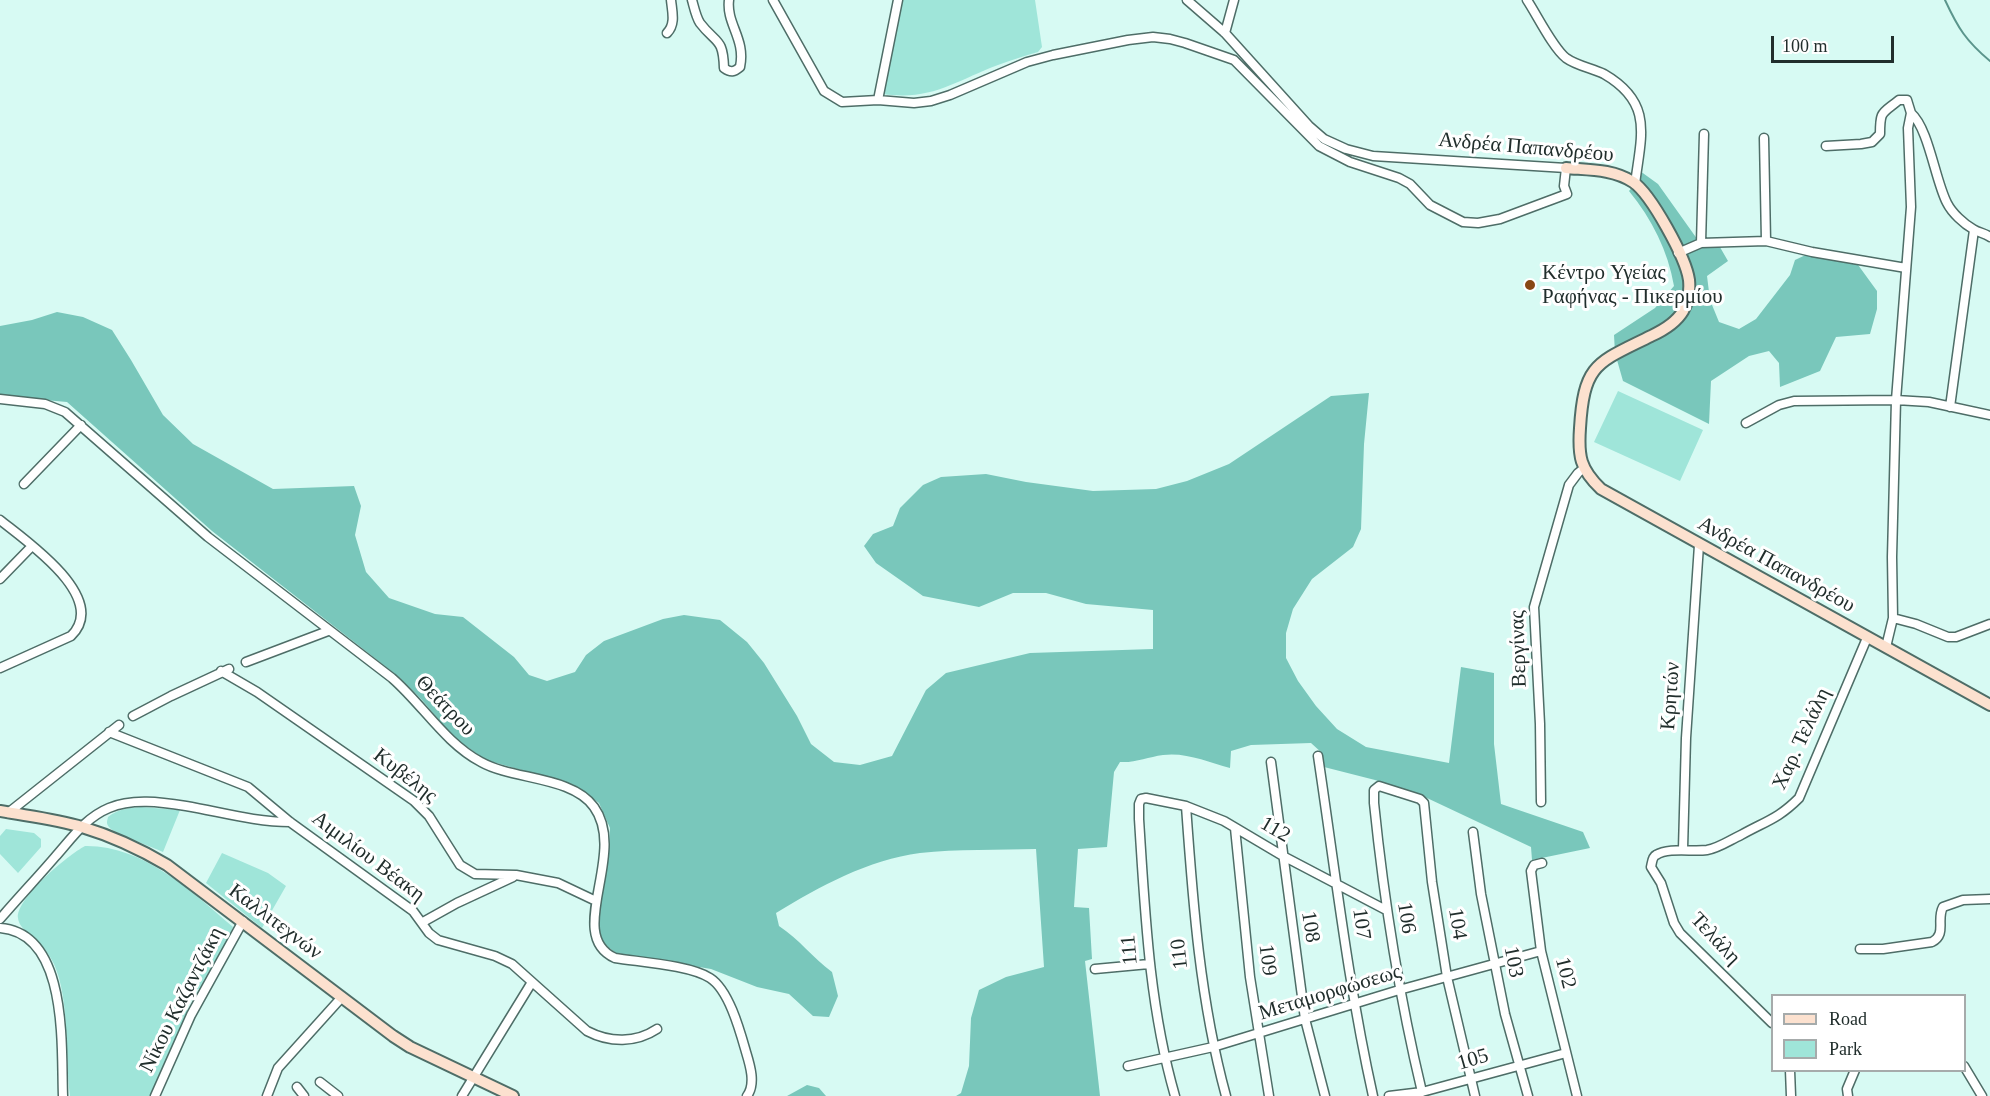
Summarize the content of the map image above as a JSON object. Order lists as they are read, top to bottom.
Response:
{
  "streets": {
    "main road": ["Ανδρέα Παπανδρέου", "Καλλιτεχνών"],
    "street": [
      "Βεργίνας",
      "Κρητών",
      "Θεάτρου",
      "Χαρ. Τελάλη",
      "Κυβέλης",
      "112",
      "Αιμιλίου Βέακη",
      "106",
      "107",
      "104",
      "108",
      "Τελάλη",
      "111",
      "110",
      "109",
      "103",
      "102",
      "Μεταμορφώσεως",
      "Νίκου Καζαντζάκη",
      "105"
    ]
  },
  "crossings": [
    ["Ανδρέα Παπανδρέου", "Βεργίνας"],
    ["Ανδρέα Παπανδρέου", "Κρητών"],
    ["Ανδρέα Παπανδρέου", "Χαρ. Τελάλη"],
    ["Κρητών", "Χαρ. Τελάλη"],
    ["Θεάτρου", "Κυβέλης"],
    ["Χαρ. Τελάλη", "Τελάλη"],
    ["112", "106"],
    ["112", "107"],
    ["112", "108"],
    ["112", "111"],
    ["112", "110"],
    ["112", "109"],
    ["106", "104"],
    ["106", "Μεταμορφώσεως"],
    ["106", "105"],
    ["Καλλιτεχνών", "Νίκου Καζαντζάκη"],
    ["107", "Μεταμορφώσεως"],
    ["104", "Μεταμορφώσεως"],
    ["104", "105"],
    ["108", "Μεταμορφώσεως"],
    ["111", "Μεταμορφώσεως"],
    ["110", "Μεταμορφώσεως"],
    ["109", "Μεταμορφώσεως"],
    ["103", "Μεταμορφώσεως"],
    ["103", "105"],
    ["102", "Μεταμορφώσεως"],
    ["102", "105"]
  ],
  "places": ["Κέντρο Υγείας Ραφήνας - Πικερμίου"],
  "legend": ["Road", "Park"],
  "scale_bar": "100 m"
}
